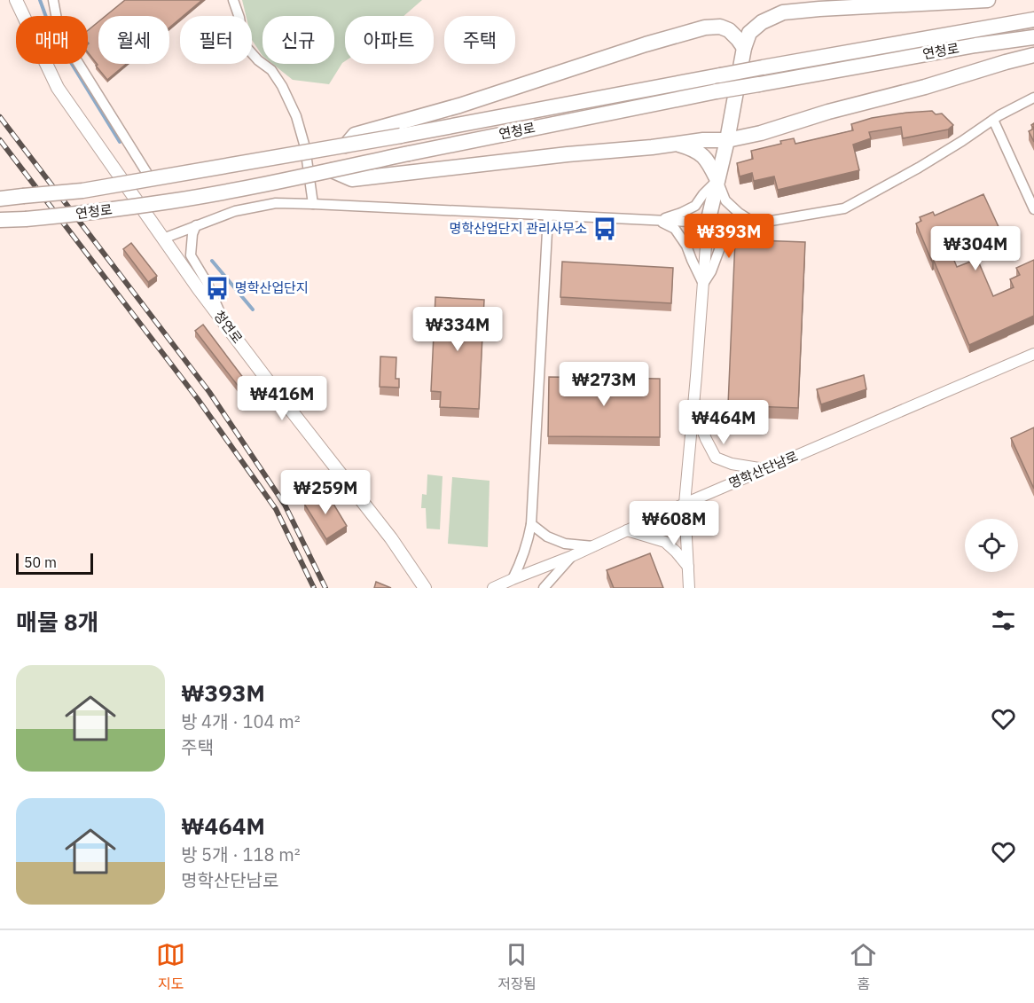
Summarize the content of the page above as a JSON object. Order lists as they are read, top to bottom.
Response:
{
  "streets": {
    "highway": ["연청로"],
    "main road": ["청연로"],
    "street": ["명학산단남로"]
  },
  "places": {
    "bus stop": ["명학산업단지 관리사무소", "명학산업단지"]
  },
  "scale_bar": "50 m",
  "page": {
    "chip": [
      "매매",
      "월세",
      "필터",
      "신규",
      "아파트",
      "주택"
    ],
    "price": [
      "₩393M",
      "₩304M",
      "₩334M",
      "₩273M",
      "₩416M",
      "₩464M",
      "₩259M",
      "₩608M"
    ],
    "scale": "50 m",
    "heading": "매물 8개",
    "list": [
      {
        "name": "₩393M",
        "note": "방 4개 · 104 m² · 주택"
      },
      {
        "name": "₩464M",
        "note": "방 5개 · 118 m² · 명학산단남로"
      }
    ],
    "tabs": ["지도", "저장됨", "홈"]
  }
}
